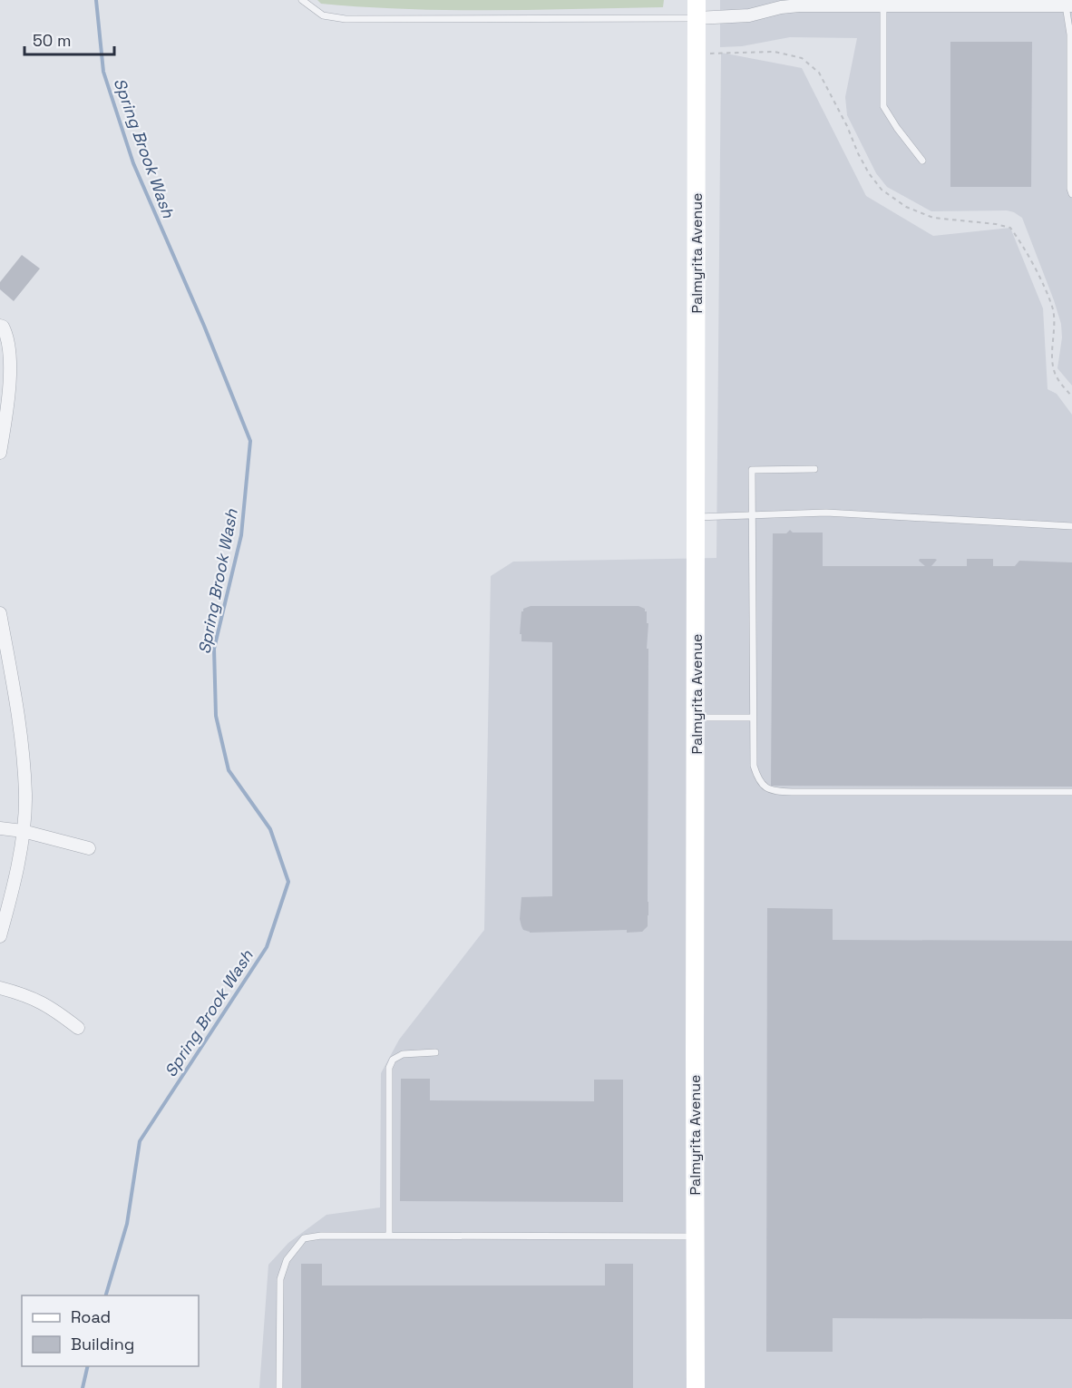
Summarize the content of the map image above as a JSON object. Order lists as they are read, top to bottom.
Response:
{
  "streets": {
    "street": ["Palmyrita Avenue"]
  },
  "water": ["Spring Brook Wash"],
  "legend": ["Road", "Building"],
  "scale_bar": "50 m"
}
